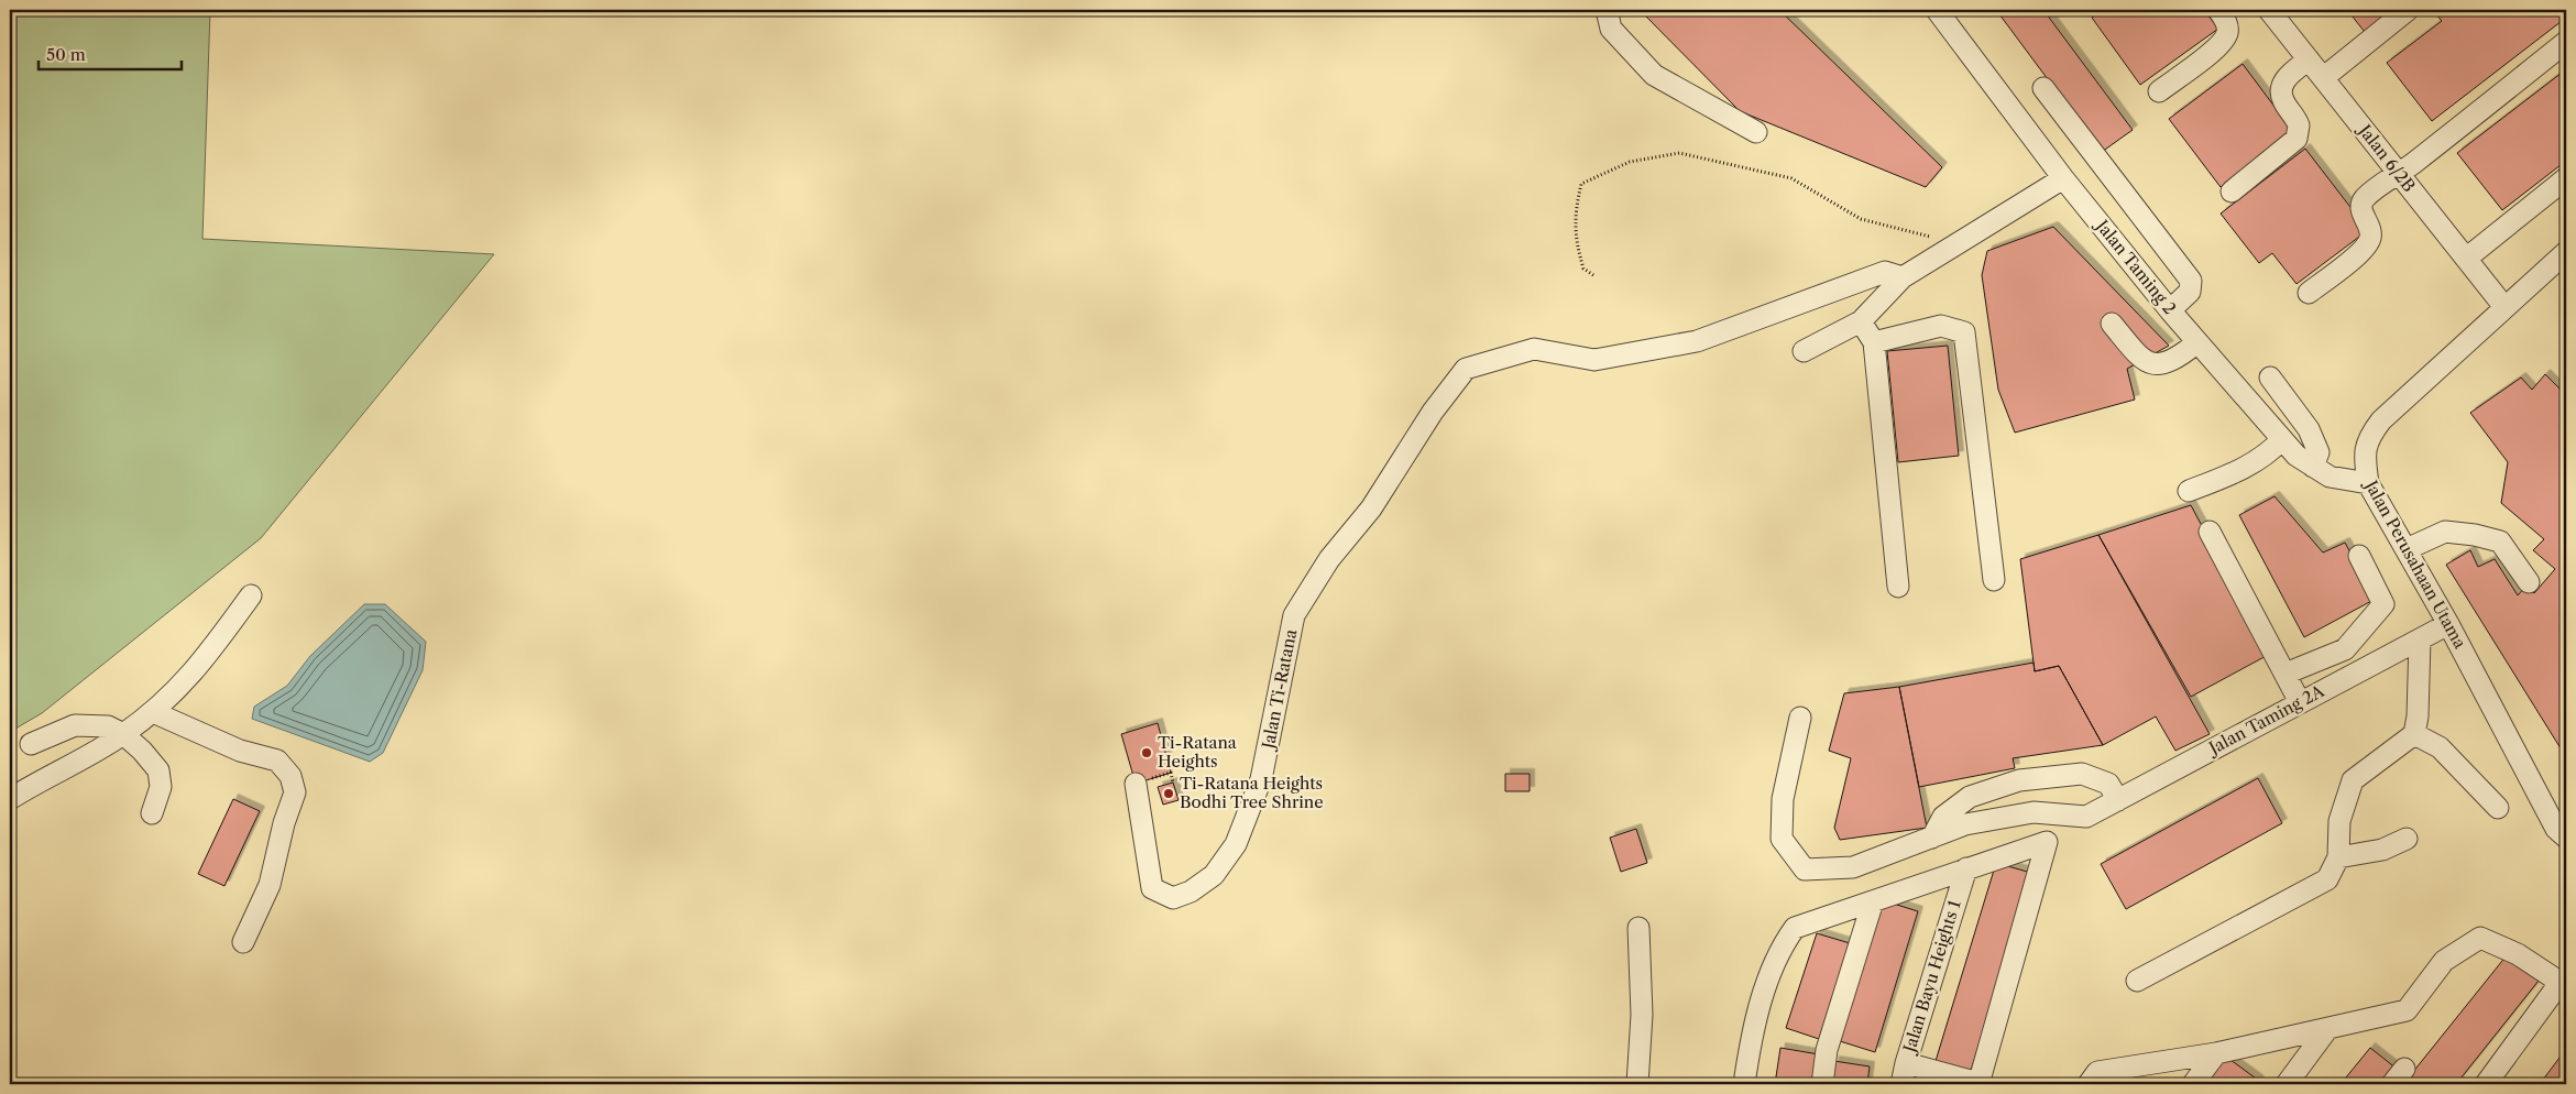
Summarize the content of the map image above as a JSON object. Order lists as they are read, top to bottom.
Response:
{
  "streets": {
    "street": [
      "Jalan 6/2B",
      "Jalan Taming 2",
      "Jalan Perusahaan Utama",
      "Jalan Ti-Ratana",
      "Jalan Taming 2A",
      "Jalan Bayu Heights 1"
    ]
  },
  "crossings": [
    ["Jalan 6/2B", "Jalan Perusahaan Utama"],
    ["Jalan Taming 2", "Jalan Perusahaan Utama"],
    ["Jalan Perusahaan Utama", "Jalan Taming 2A"]
  ],
  "places": ["Ti-Ratana Heights", "Ti-Ratana Heights Bodhi Tree Shrine"],
  "scale_bar": "50 m"
}
